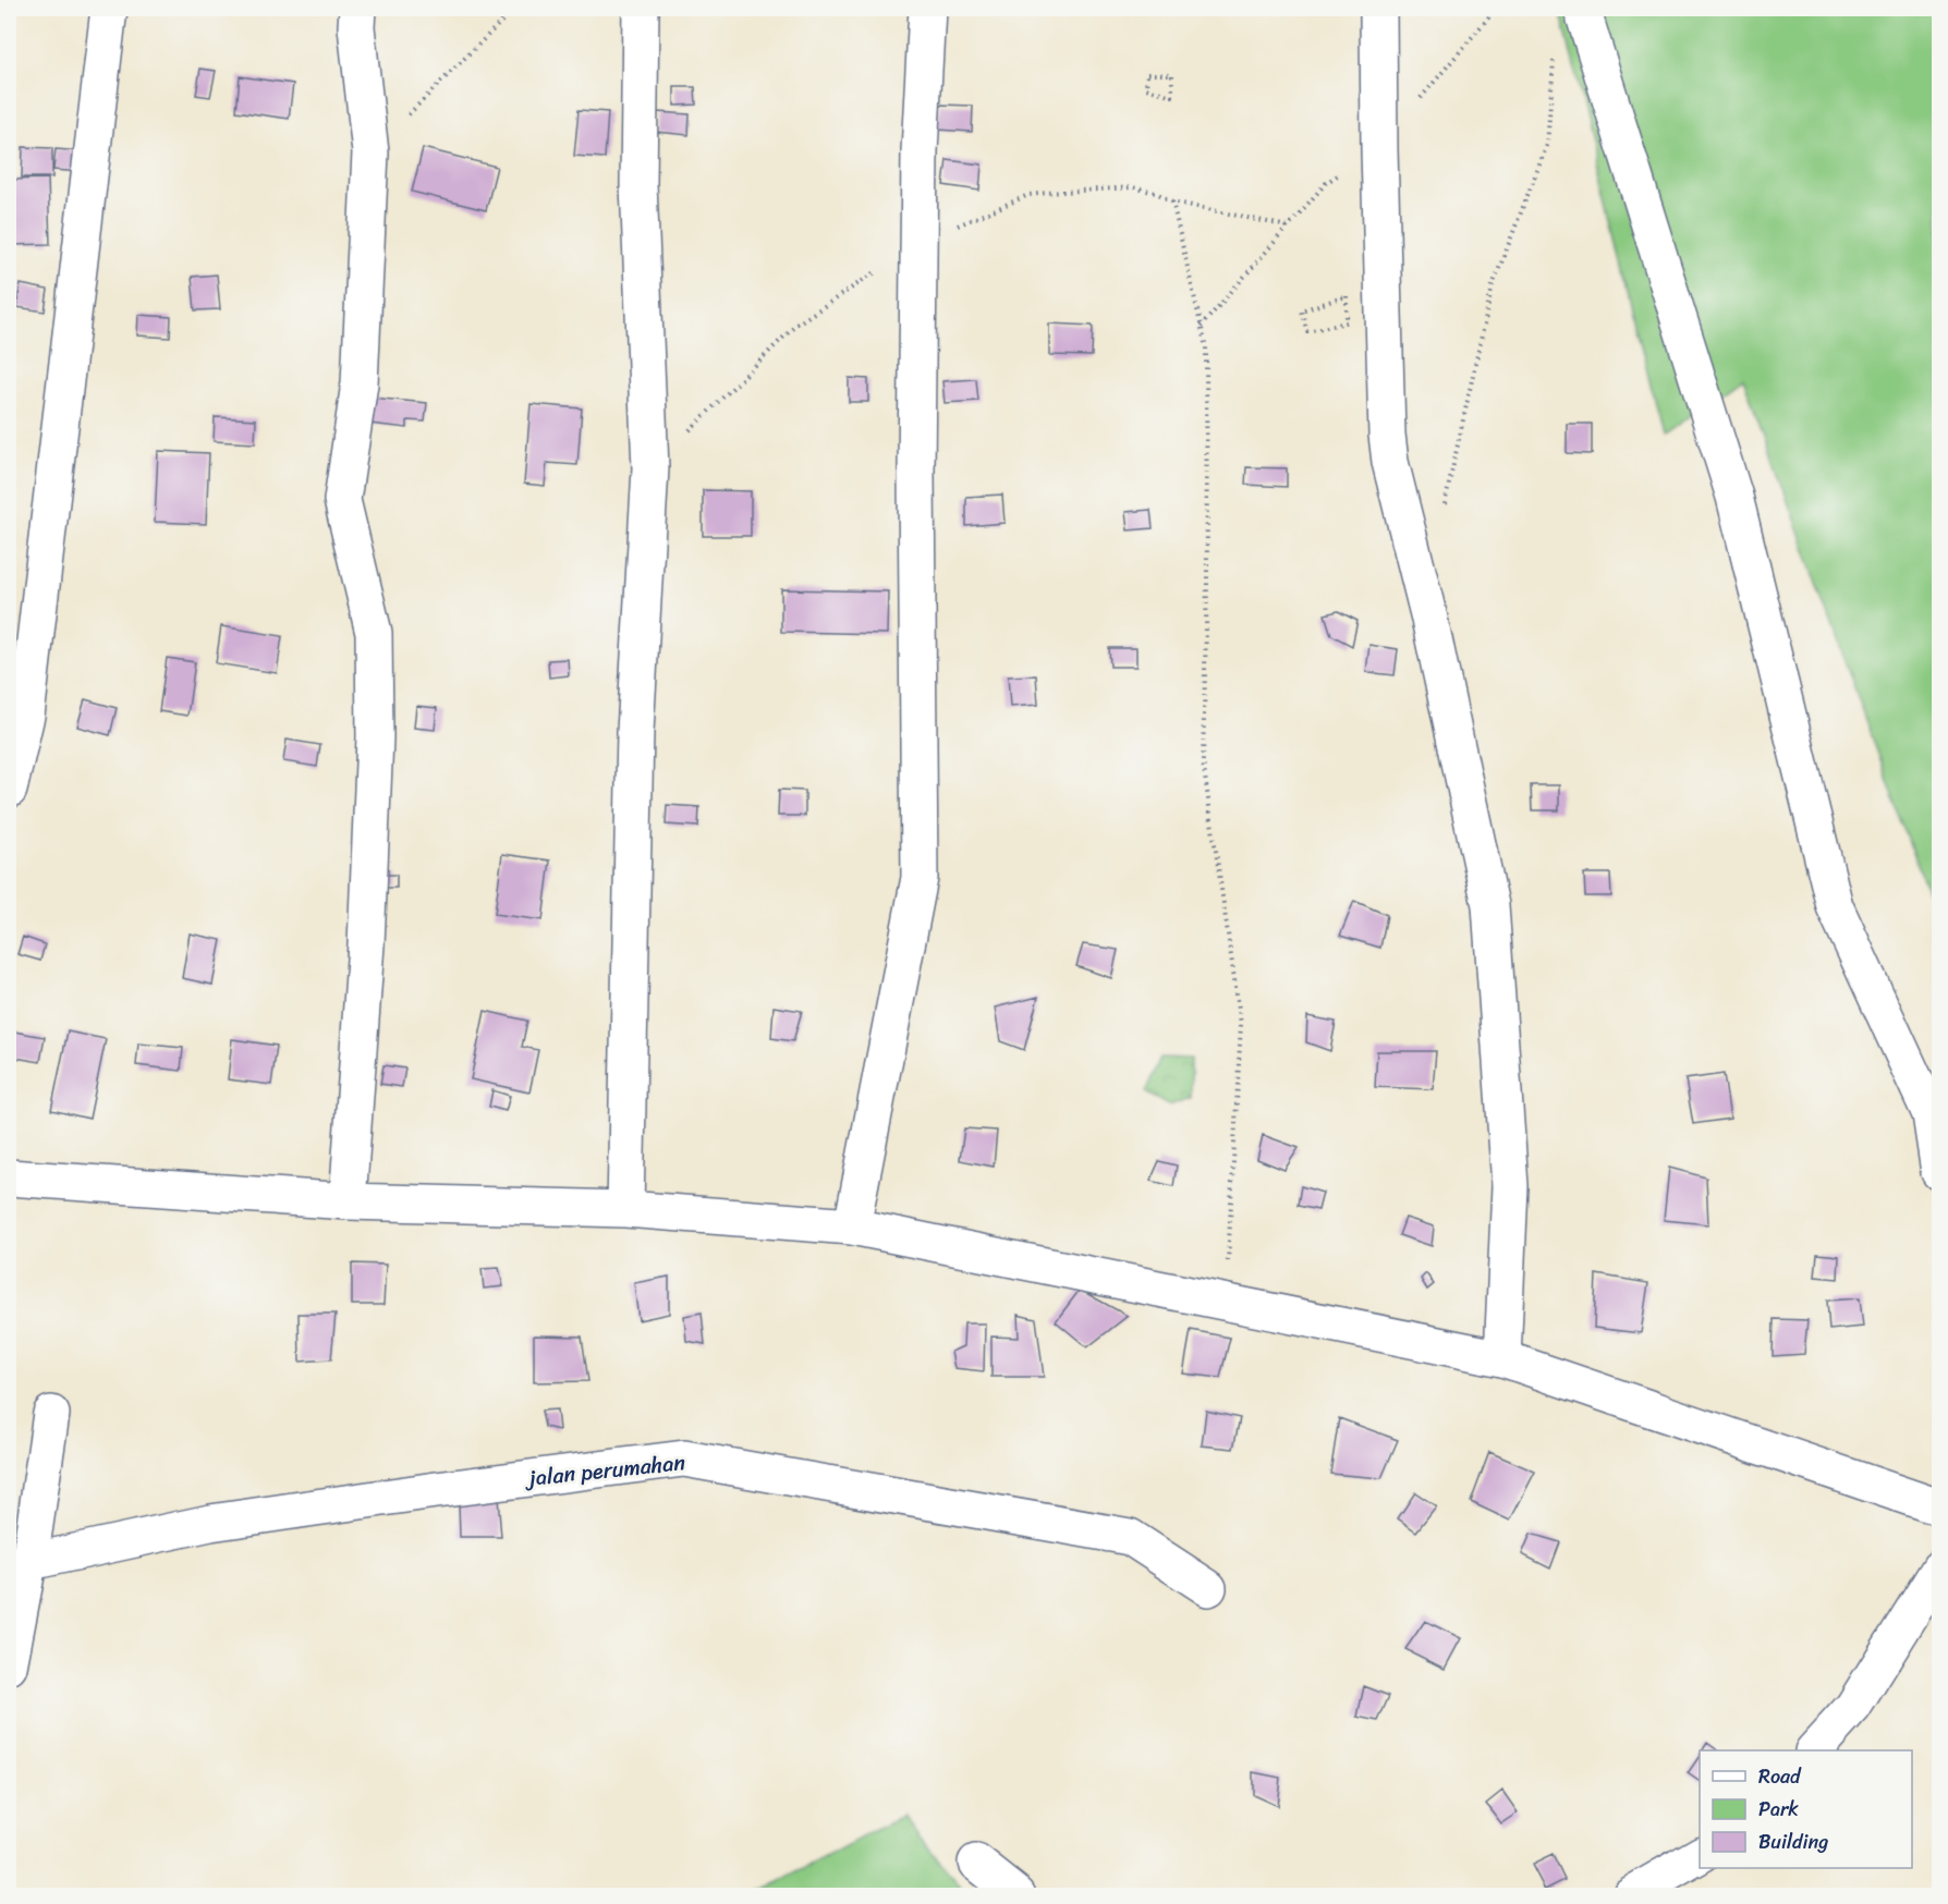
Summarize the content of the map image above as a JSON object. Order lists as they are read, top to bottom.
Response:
{
  "streets": {
    "street": ["jalan perumahan"]
  },
  "legend": ["Road", "Park", "Building"]
}
